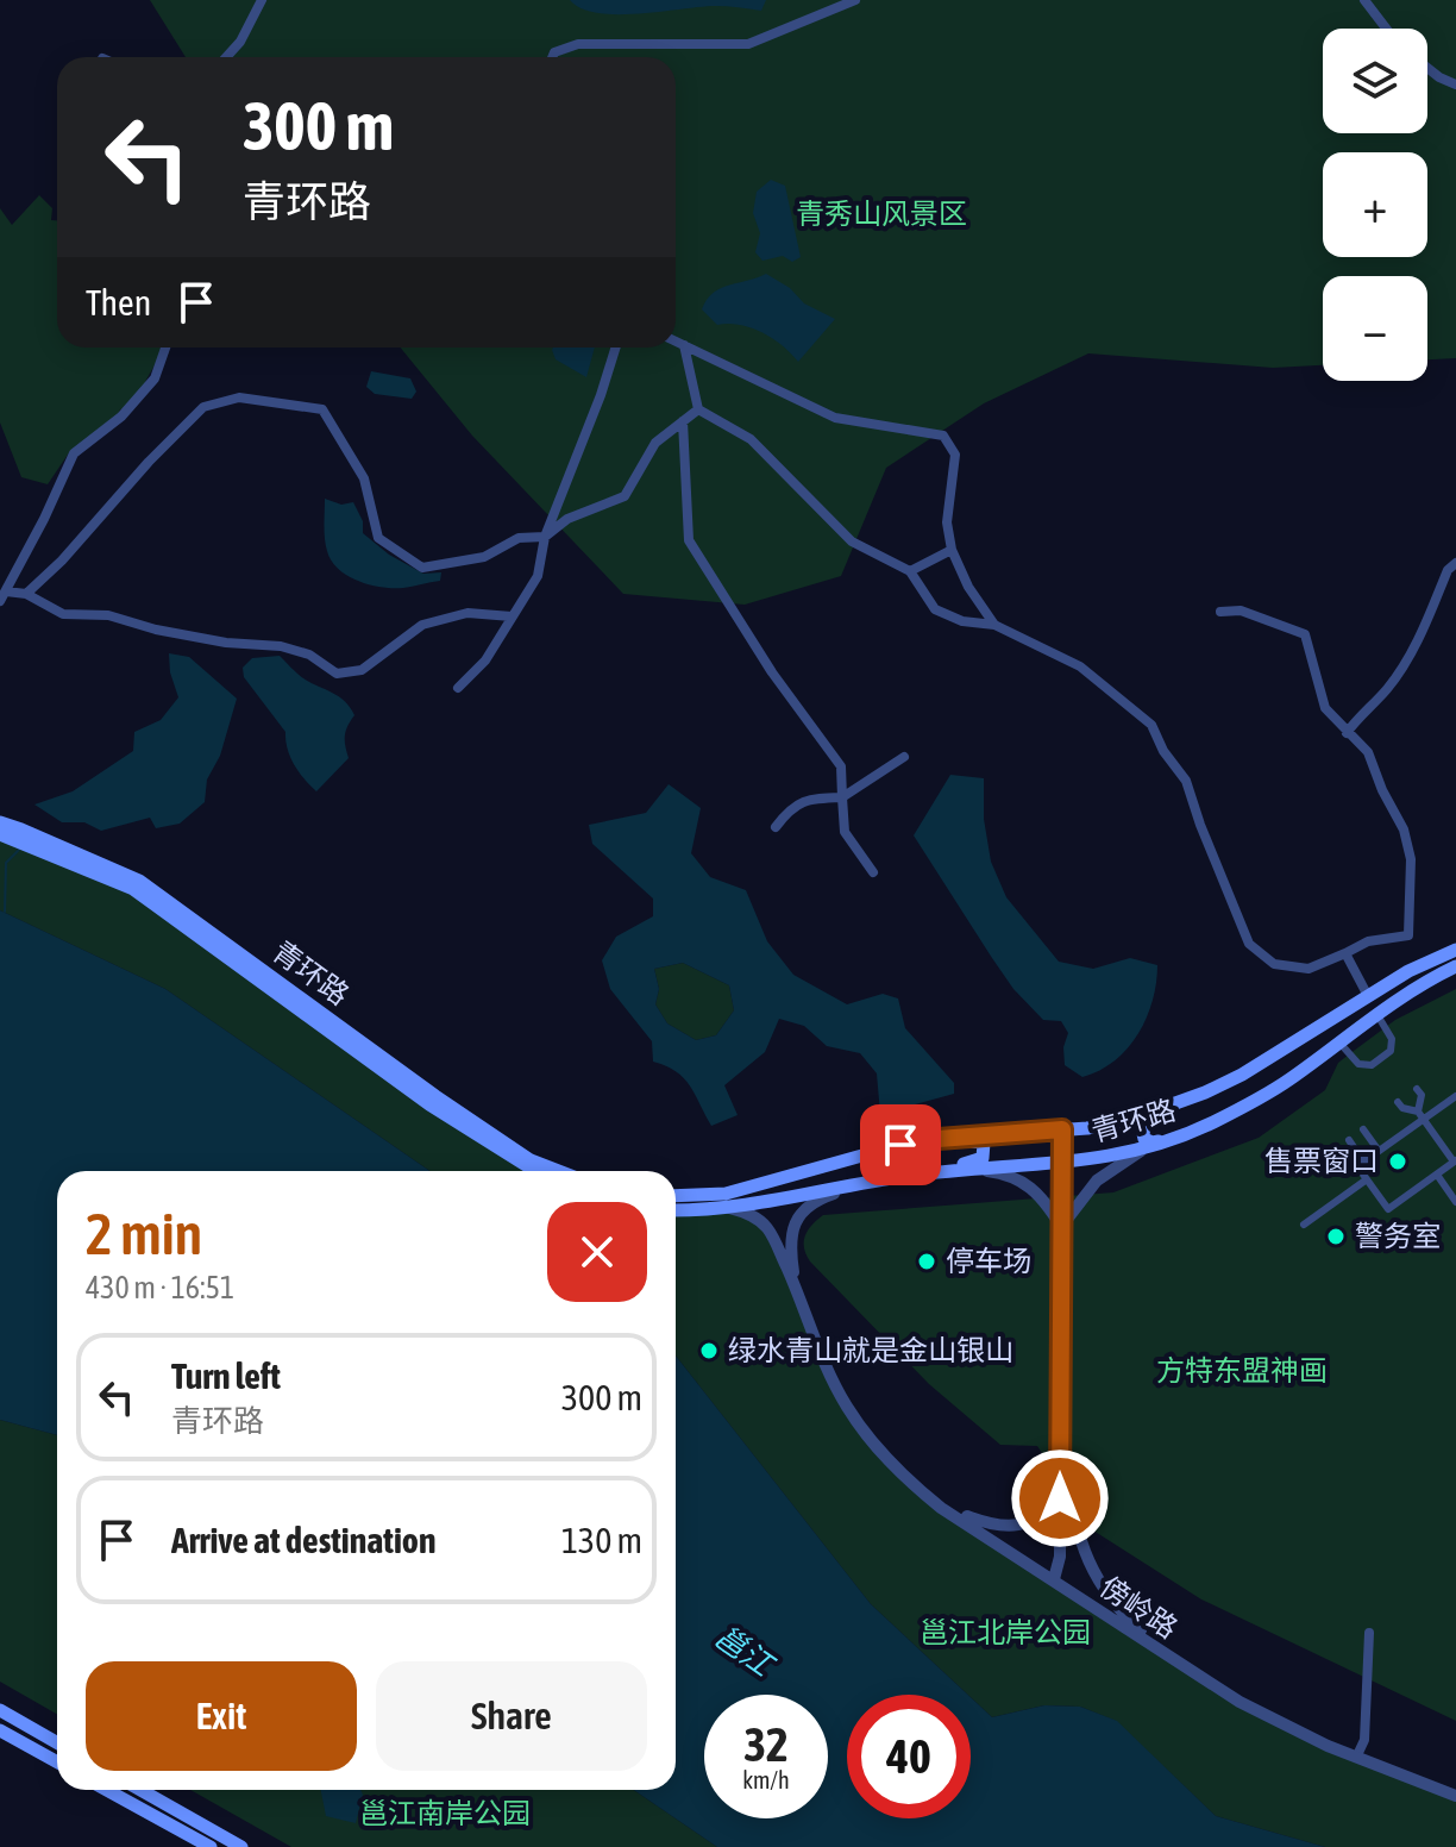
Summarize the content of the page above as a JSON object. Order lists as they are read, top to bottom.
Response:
{
  "streets": {
    "main road": ["青环路"],
    "street": ["傍岭路"]
  },
  "crossings": [
    ["青环路", "傍岭路"]
  ],
  "water": ["邕江"],
  "parks": [
    "青秀山风景区",
    "方特东盟神画",
    "邕江北岸公园",
    "邕江南岸公园"
  ],
  "places": [
    "售票窗口",
    "警务室",
    "停车场",
    "绿水青山就是金山银山"
  ],
  "page": {
    "map_buttons": ["+", "−"],
    "turn": ["300 m", "青环路"],
    "then": "Then",
    "heading": ["2 min", "430 m · 16:51"],
    "list": [
      {
        "name": "Turn left",
        "note": "青环路",
        "value": "300 m"
      },
      {
        "name": "Arrive at destination",
        "value": "130 m"
      }
    ],
    "buttons": ["Exit", "Share"],
    "speed": "32 km/h",
    "limit": "40"
  }
}
